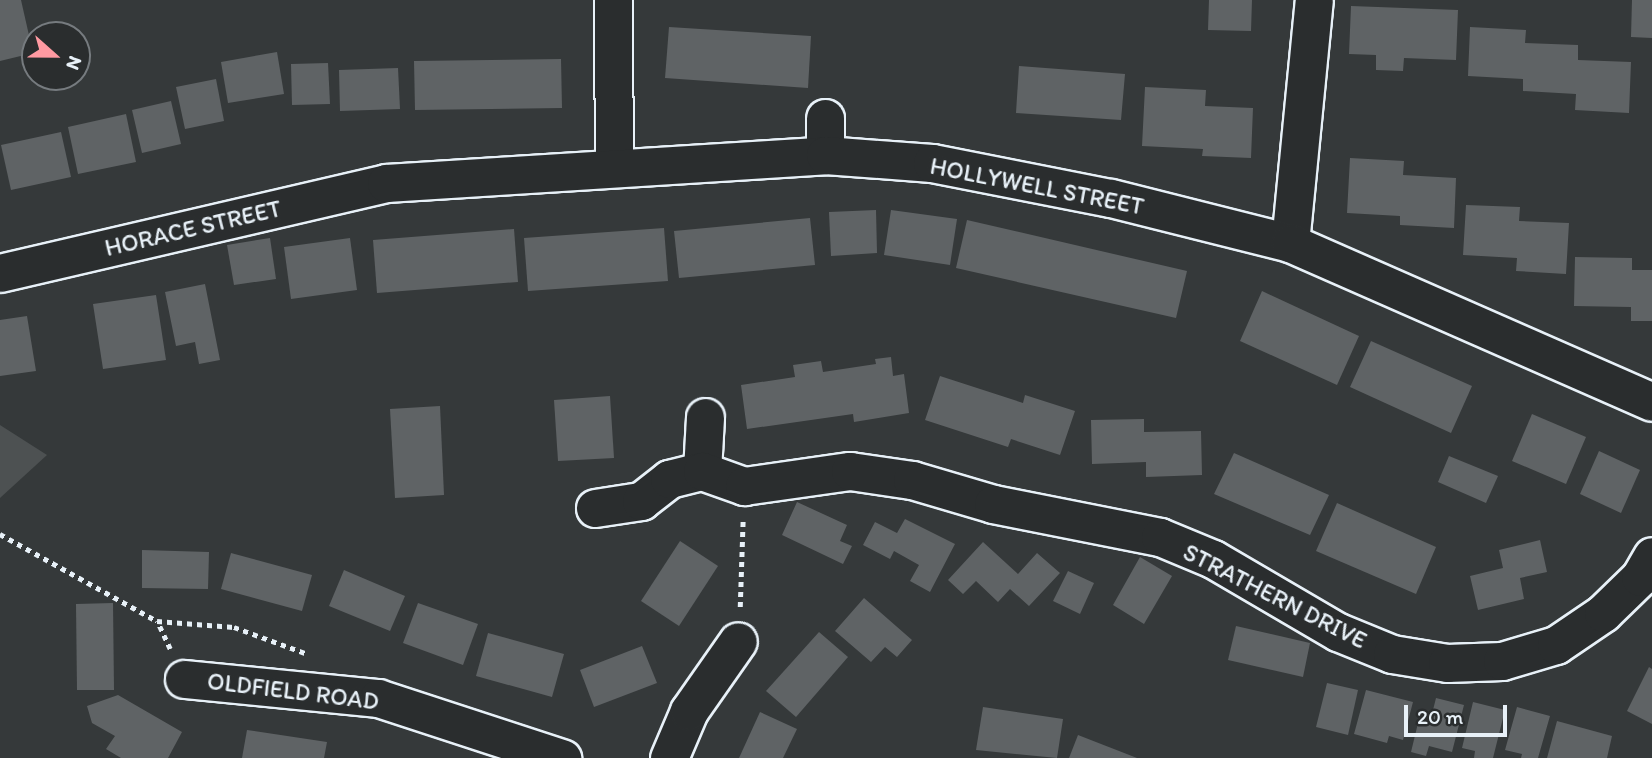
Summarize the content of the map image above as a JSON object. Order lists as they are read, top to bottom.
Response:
{
  "streets": {
    "street": [
      "HOLLYWELL STREET",
      "HORACE STREET",
      "STRATHERN DRIVE",
      "OLDFIELD ROAD"
    ]
  },
  "crossings": [
    ["HOLLYWELL STREET", "HORACE STREET"]
  ],
  "scale_bar": "20 m",
  "north": "right"
}
